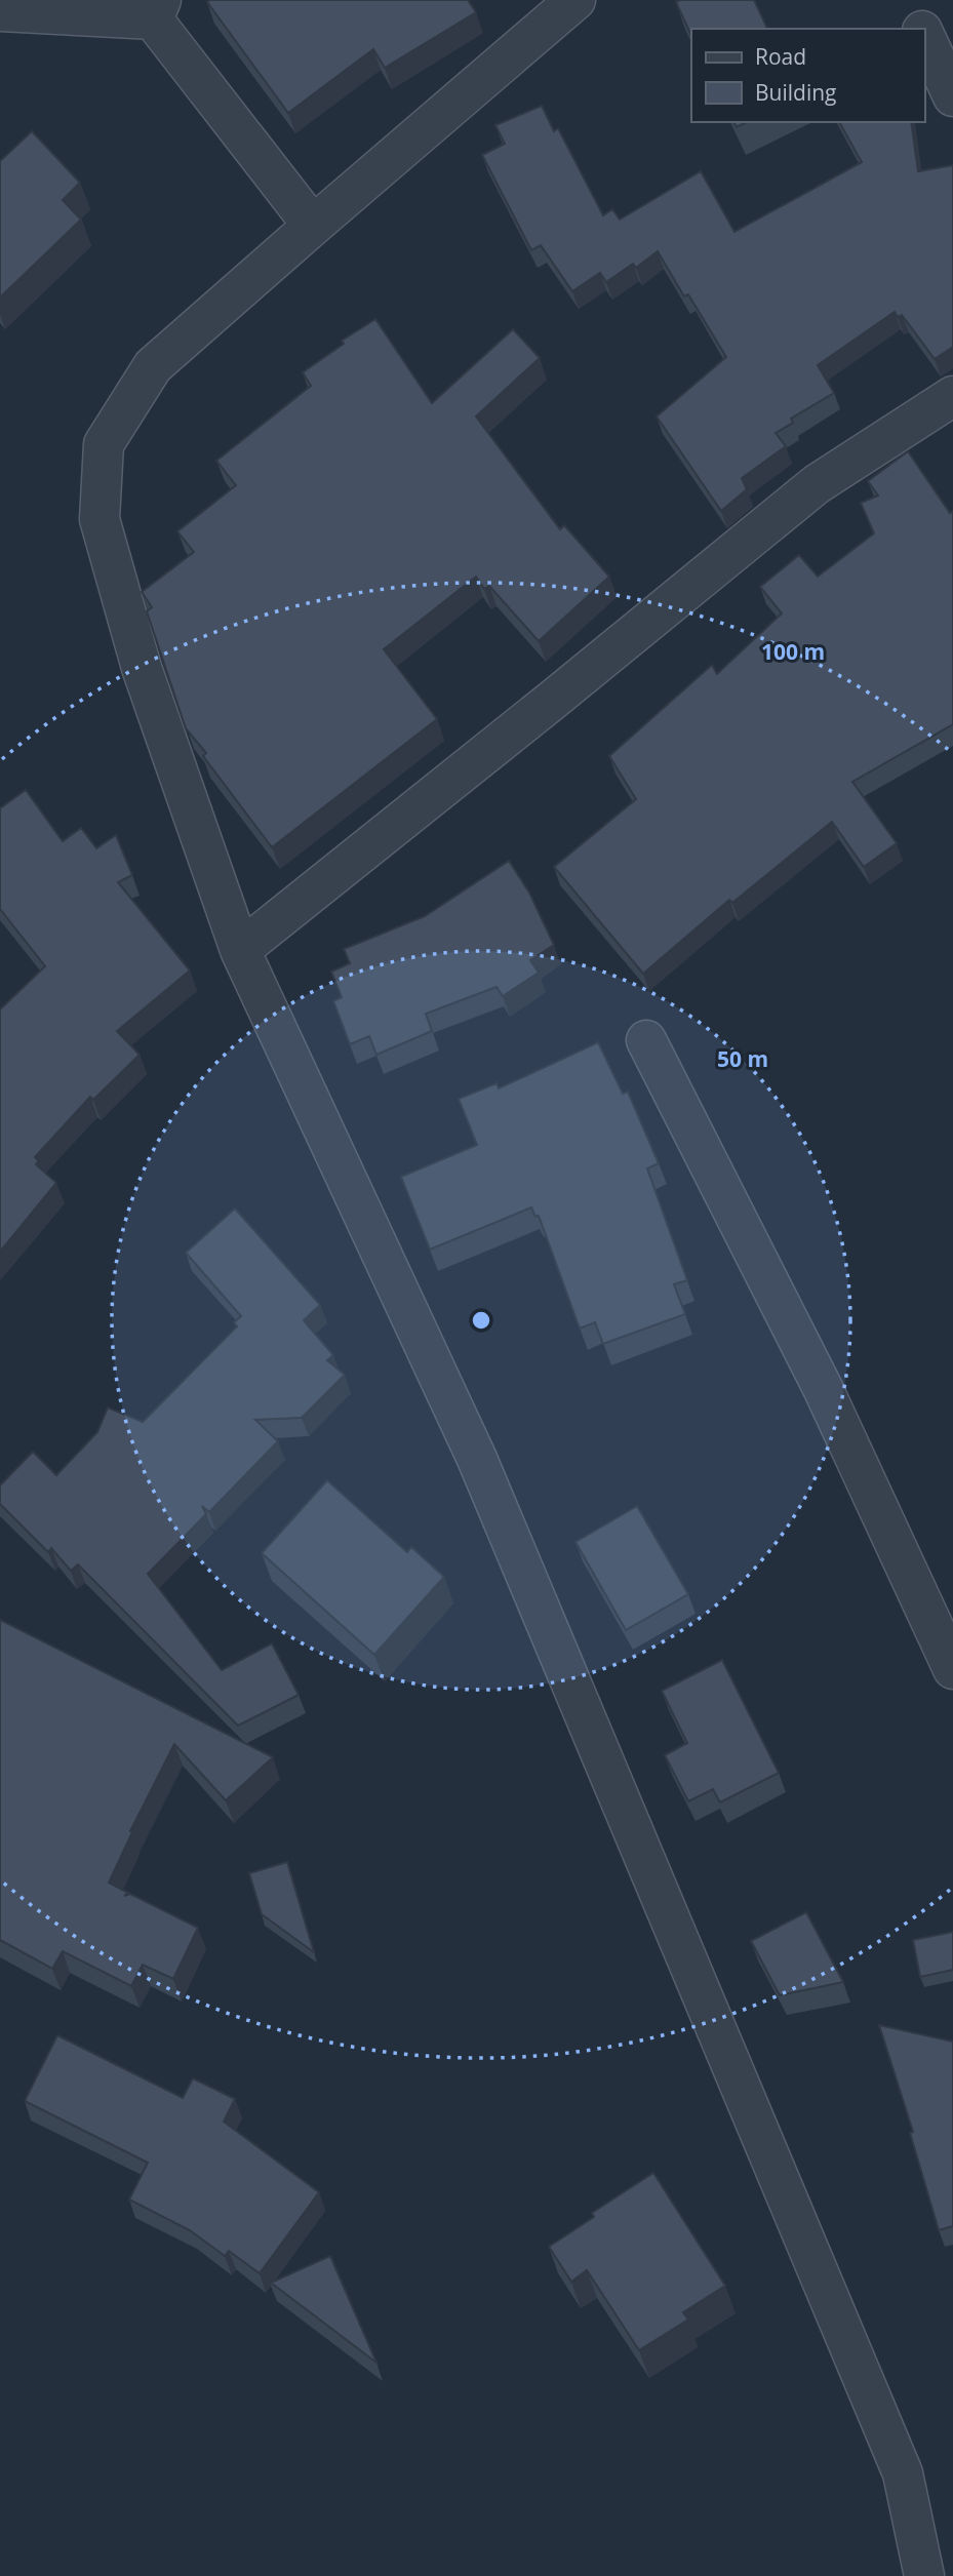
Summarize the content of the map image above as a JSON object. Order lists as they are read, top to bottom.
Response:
{
  "legend": ["Road", "Building"],
  "rings": ["100 m", "50 m"]
}
